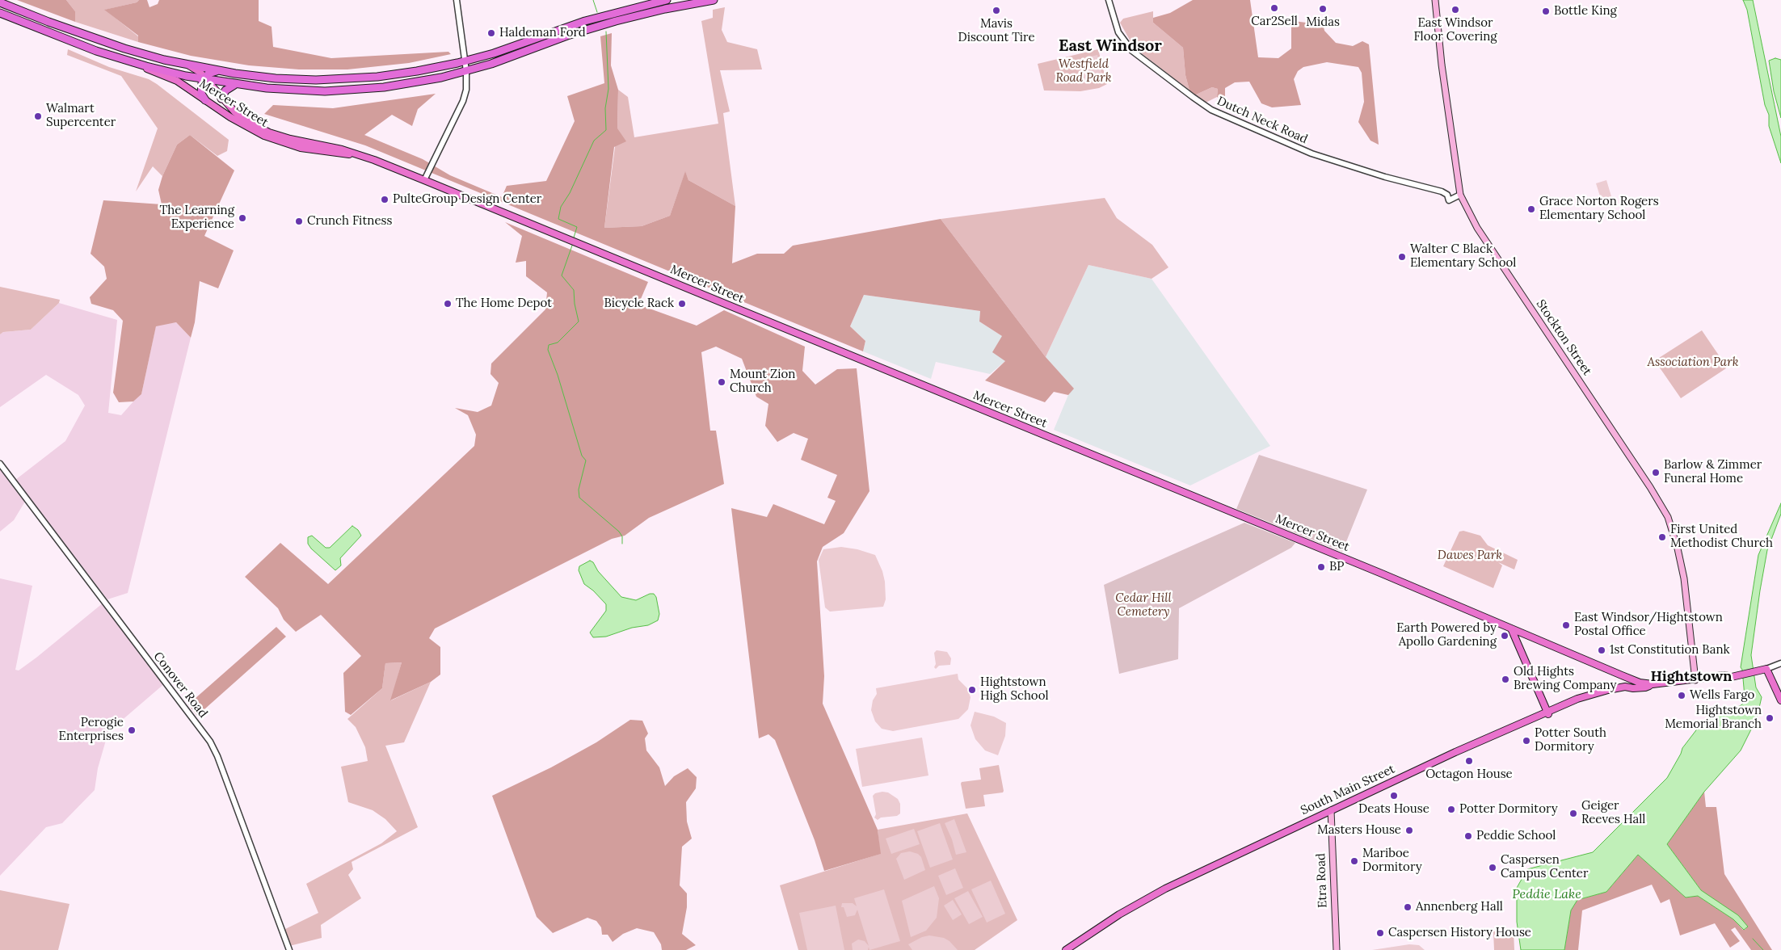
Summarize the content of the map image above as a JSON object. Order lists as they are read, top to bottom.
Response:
{
  "streets": {
    "main road": [
      "Mercer Street",
      "Stockton Street",
      "South Main Street",
      "Etra Road"
    ],
    "street": ["Dutch Neck Road", "Conover Road"]
  },
  "crossings": [
    ["Mercer Street", "South Main Street"],
    ["Dutch Neck Road", "Stockton Street"],
    ["South Main Street", "Etra Road"]
  ],
  "districts": ["East Windsor", "Hightstown"],
  "water": ["Peddie Lake"],
  "parks": [
    "Westfield Road Park",
    "Association Park",
    "Dawes Park",
    "Cedar Hill Cemetery"
  ],
  "places": [
    "Car2Sell",
    "Midas",
    "East Windsor Floor Covering",
    "Mavis Discount Tire",
    "Bottle King",
    "Haldeman Ford",
    "Walmart Supercenter",
    "PulteGroup Design Center",
    "Grace Norton Rogers Elementary School",
    "The Learning Experience",
    "Crunch Fitness",
    "Walter C Black Elementary School",
    "The Home Depot",
    "Bicycle Rack",
    "Mount Zion Church",
    "Barlow & Zimmer Funeral Home",
    "First United Methodist Church",
    "BP",
    "East Windsor/Hightstown Postal Office",
    "Earth Powered by Apollo Gardening",
    "1st Constitution Bank",
    "Old Hights Brewing Company",
    "Hightstown High School",
    "Wells Fargo",
    "Hightstown Memorial Branch",
    "Perogie Enterprises",
    "Potter South Dormitory",
    "Octagon House",
    "Deats House",
    "Potter Dormitory",
    "Geiger Reeves Hall",
    "Masters House",
    "Peddie School",
    "Mariboe Dormitory",
    "Caspersen Campus Center",
    "Annenberg Hall",
    "Caspersen History House"
  ]
}
